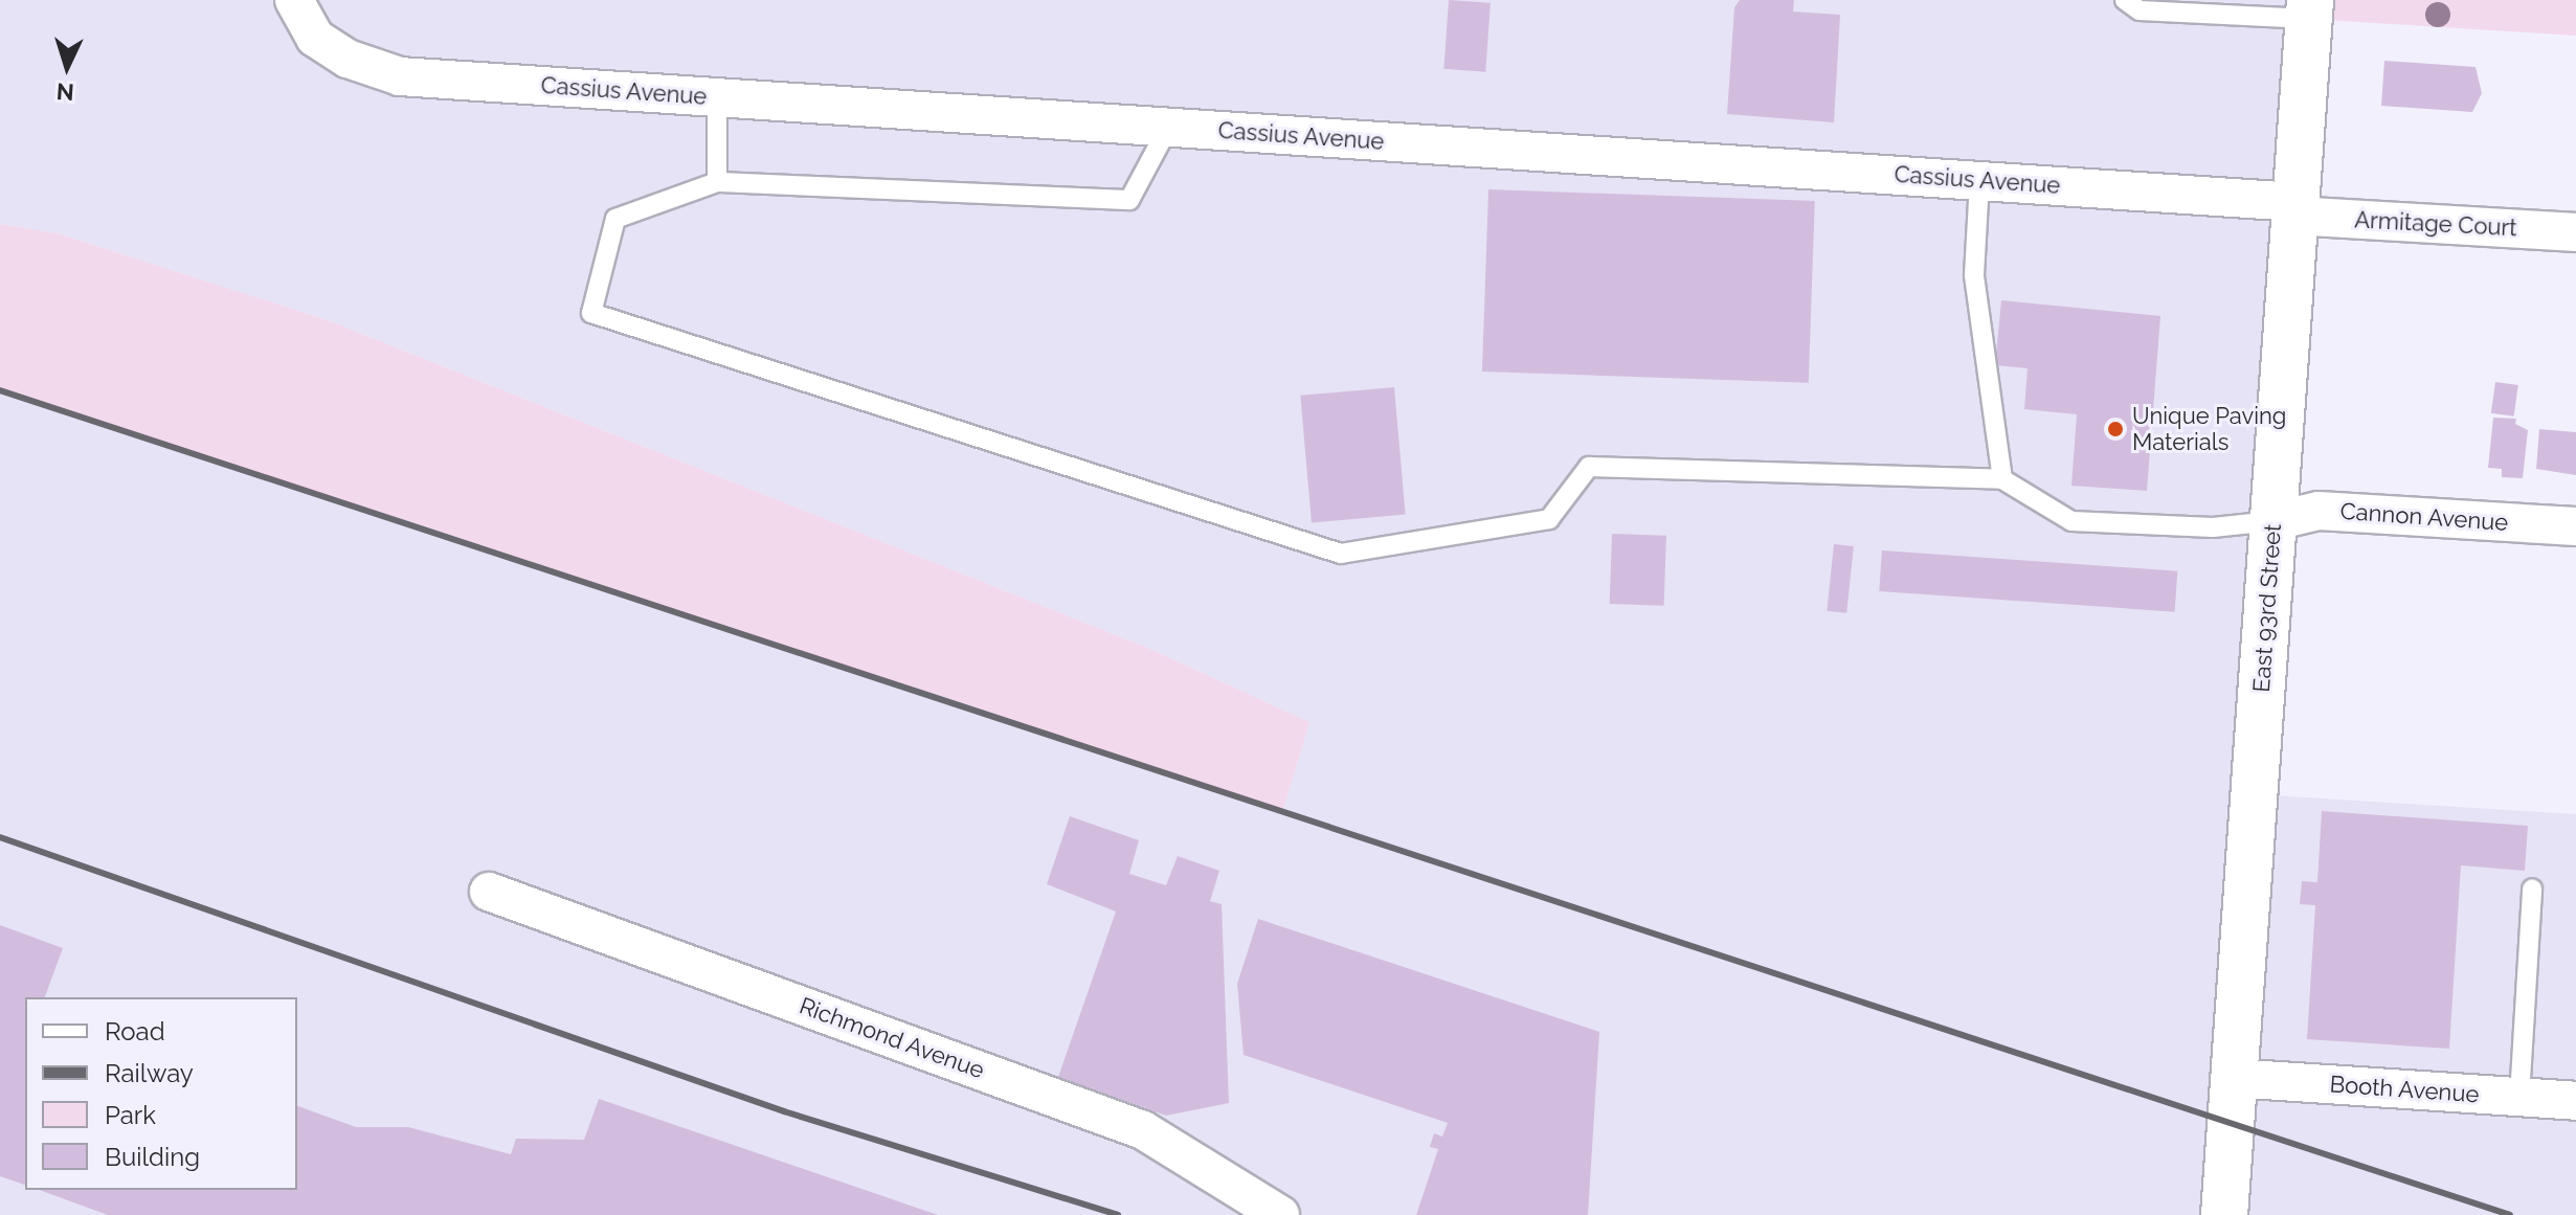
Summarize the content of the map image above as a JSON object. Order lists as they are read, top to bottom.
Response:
{
  "streets": {
    "main road": ["East 93rd Street"],
    "street": [
      "Cassius Avenue",
      "Armitage Court",
      "Cannon Avenue",
      "Richmond Avenue",
      "Booth Avenue"
    ]
  },
  "crossings": [
    ["Cassius Avenue", "Armitage Court"],
    ["Cassius Avenue", "East 93rd Street"],
    ["Armitage Court", "East 93rd Street"],
    ["Cannon Avenue", "East 93rd Street"],
    ["East 93rd Street", "Booth Avenue"]
  ],
  "places": ["Unique Paving Materials"],
  "legend": [
    "Road",
    "Railway",
    "Park",
    "Building"
  ],
  "north": "bottom"
}
